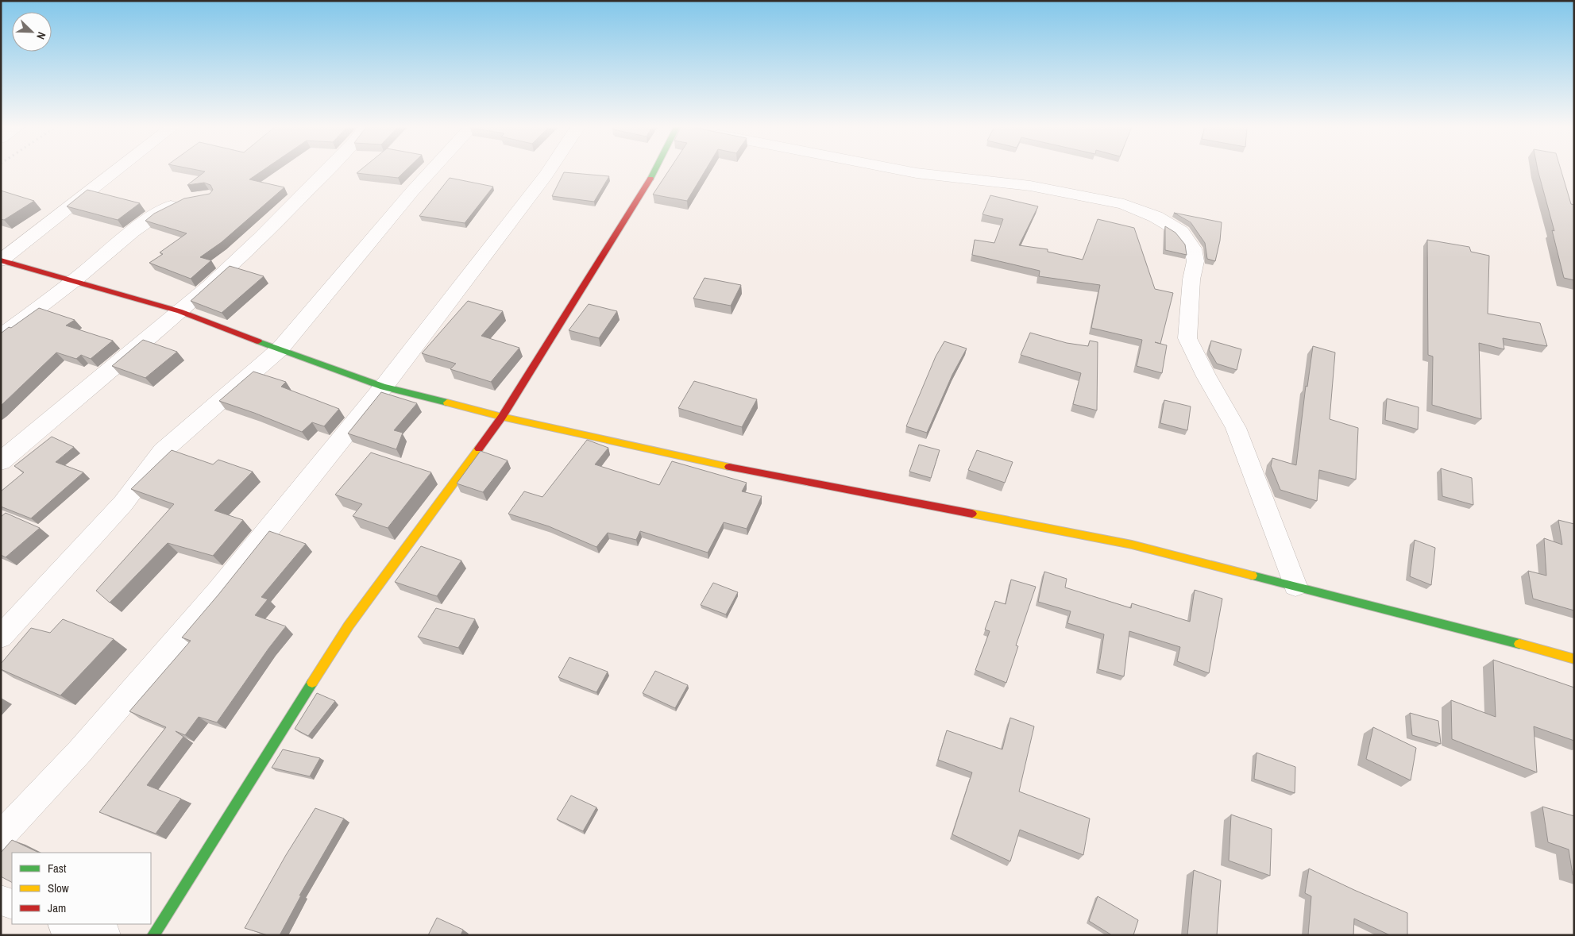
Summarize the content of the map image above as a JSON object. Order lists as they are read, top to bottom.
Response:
{
  "legend": ["Fast", "Slow", "Jam"],
  "north": "bottom right"
}
